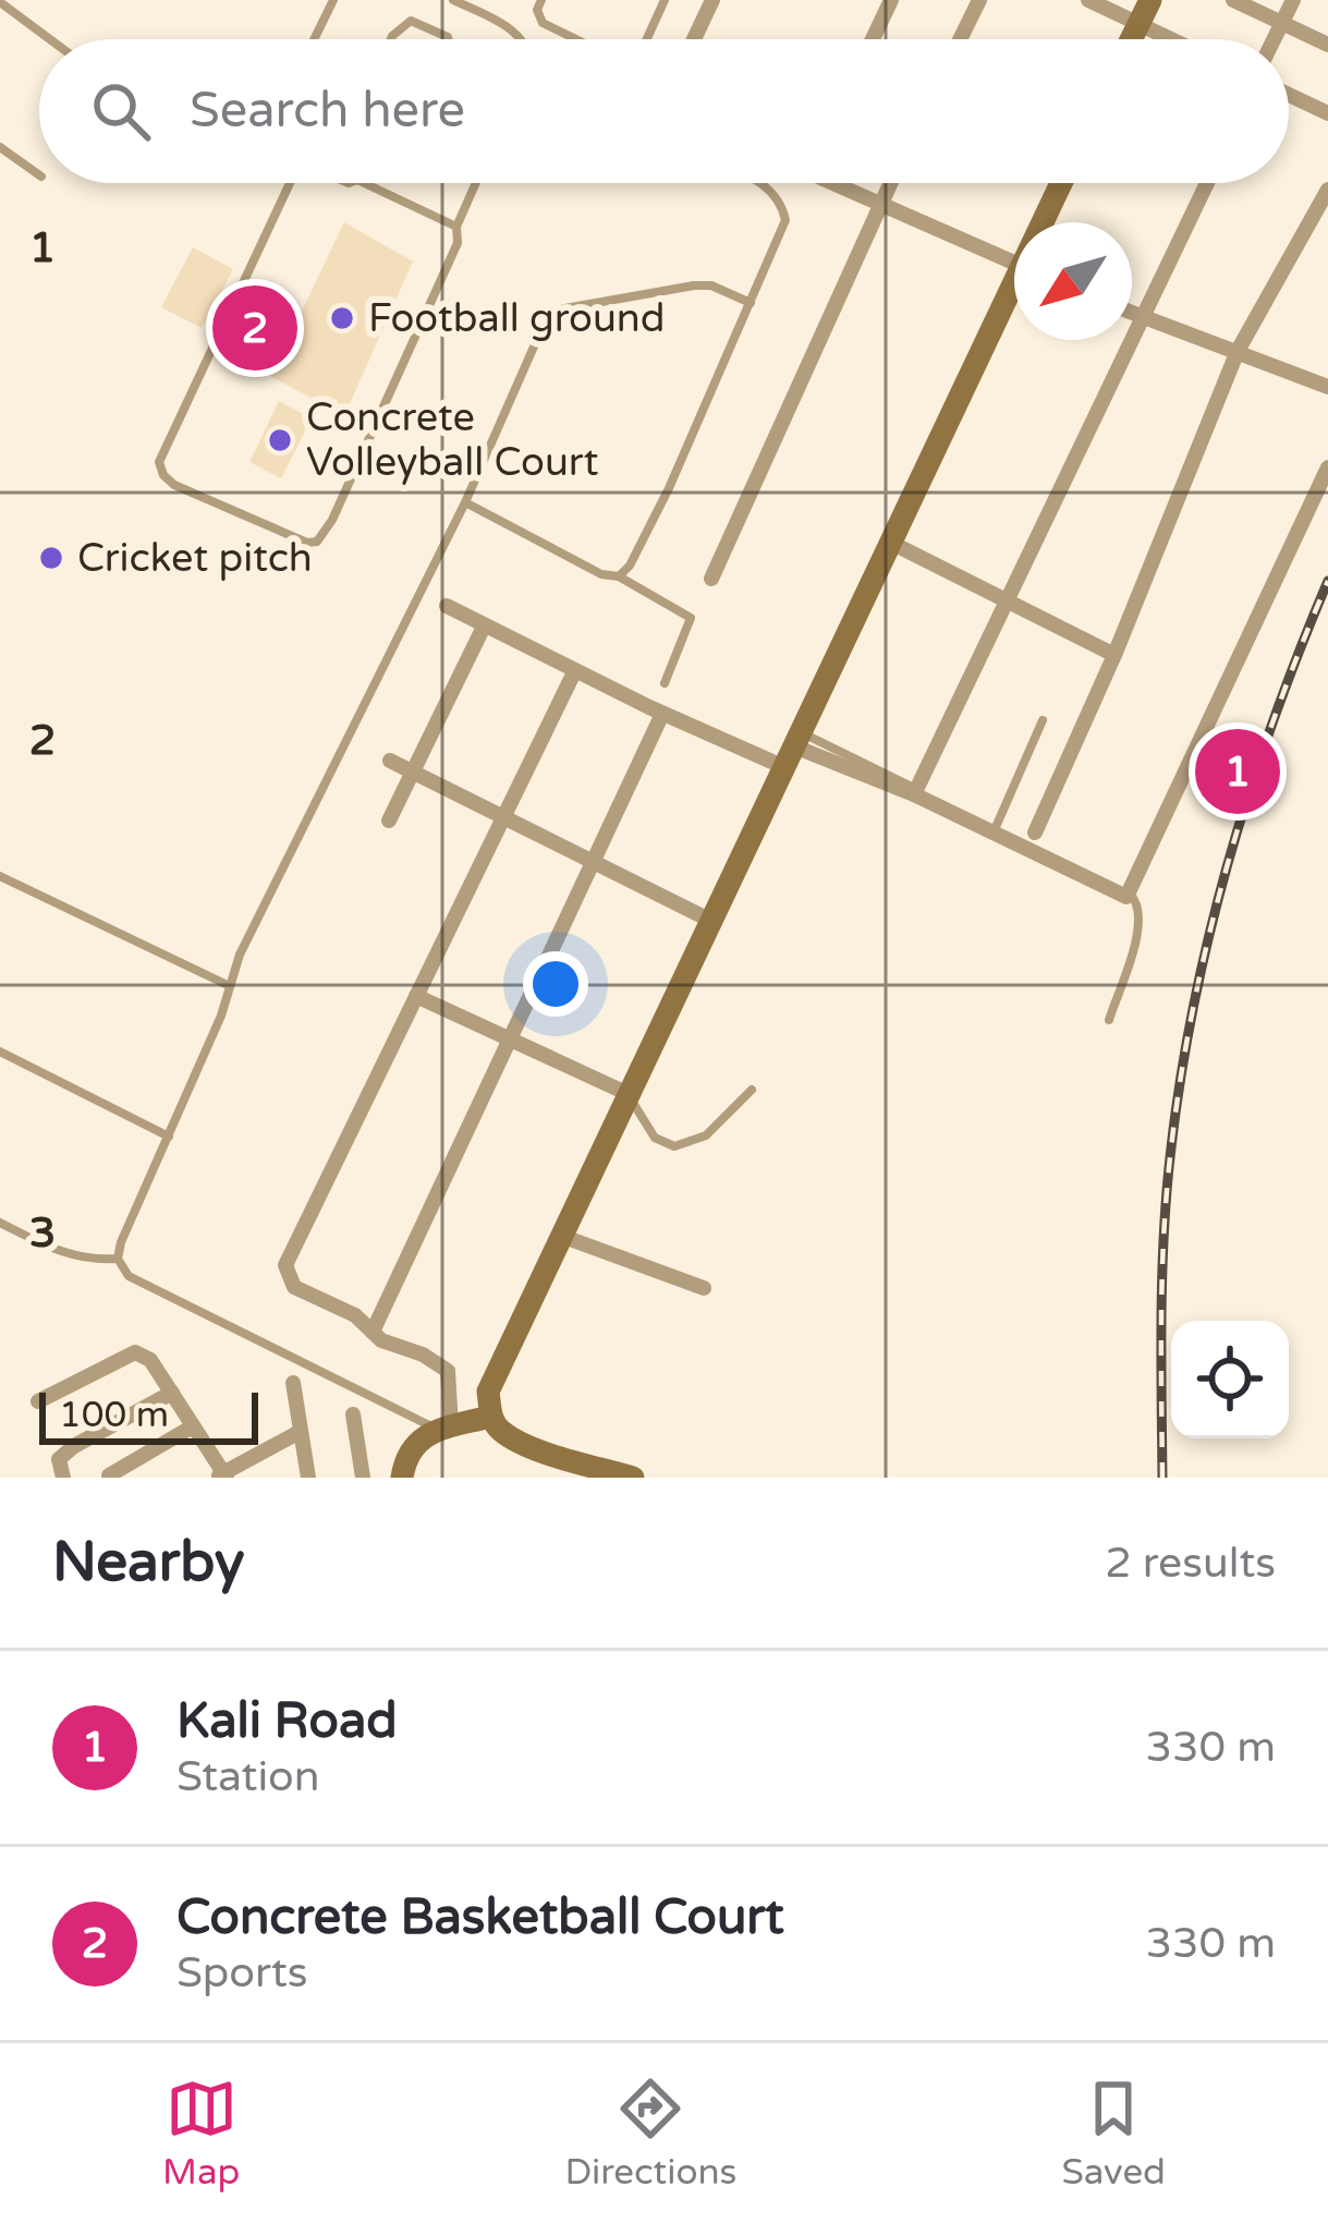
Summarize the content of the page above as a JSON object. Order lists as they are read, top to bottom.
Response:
{
  "places": ["Football ground", "Concrete Volleyball Court", "Cricket pitch"],
  "scale_bar": "100 m",
  "north": "bottom left",
  "page": {
    "search": "Search here",
    "pins": ["2", "1"],
    "scale": "100 m",
    "heading": ["Nearby", "2 results"],
    "list": [
      {
        "mark": "1",
        "name": "Kali Road",
        "note": "Station",
        "value": "330 m"
      },
      {
        "mark": "2",
        "name": "Concrete Basketball Court",
        "note": "Sports",
        "value": "330 m"
      }
    ],
    "nav": ["Map", "Directions", "Saved"]
  },
  "grid": {
    "rows": ["1", "2", "3"]
  }
}
